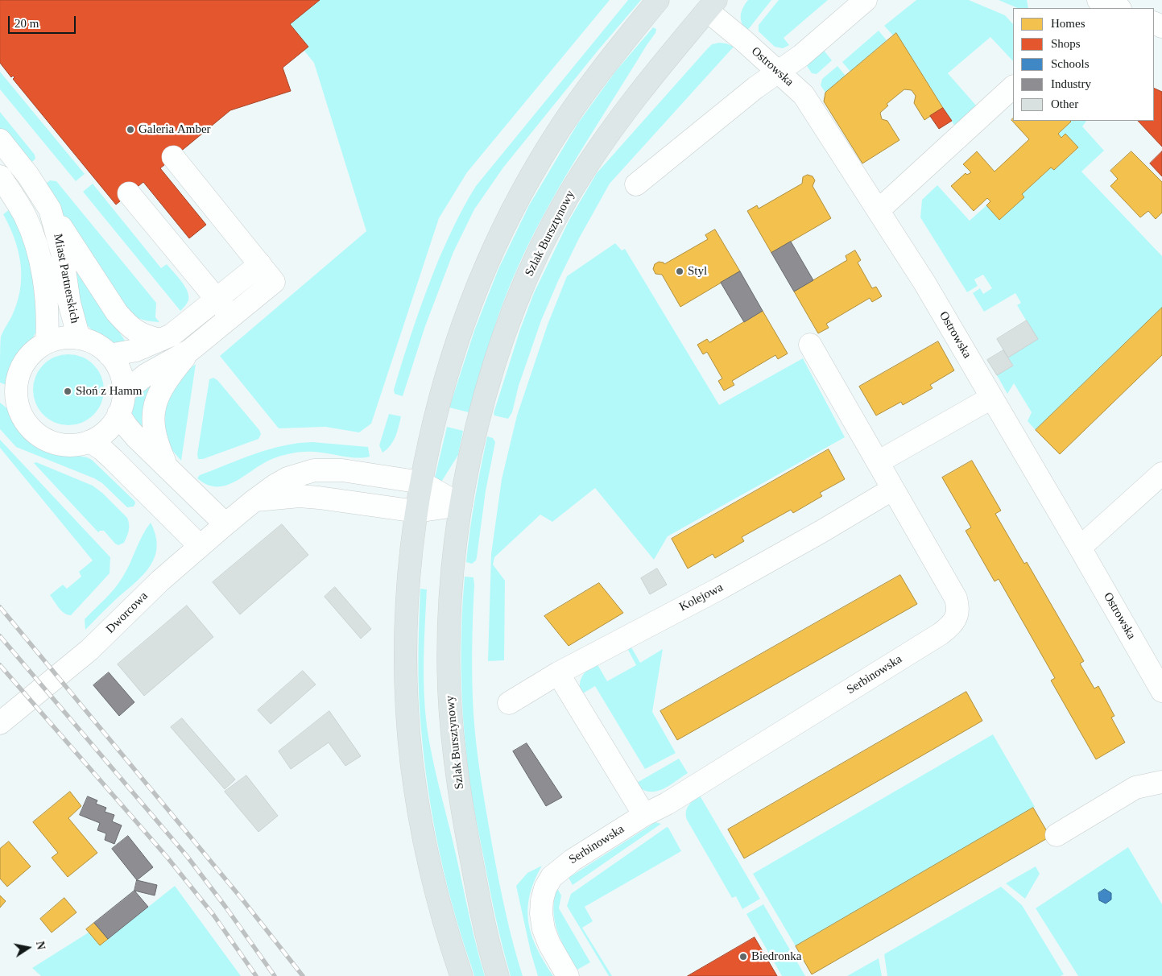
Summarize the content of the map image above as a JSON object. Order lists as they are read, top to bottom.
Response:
{
  "streets": {
    "main road": ["Szlak Bursztynowy"],
    "street": [
      "Ostrowska",
      "Miast Partnerskich",
      "Kolejowa",
      "Dworcowa",
      "Serbinowska"
    ]
  },
  "crossings": [
    ["Ostrowska", "Szlak Bursztynowy"],
    ["Szlak Bursztynowy", "Dworcowa"],
    ["Kolejowa", "Serbinowska"]
  ],
  "places": [
    "Galeria Amber",
    "Styl",
    "Słoń z Hamm",
    "Biedronka"
  ],
  "legend": [
    "Homes",
    "Shops",
    "Schools",
    "Industry",
    "Other"
  ],
  "scale_bar": "20 m",
  "north": "right"
}
